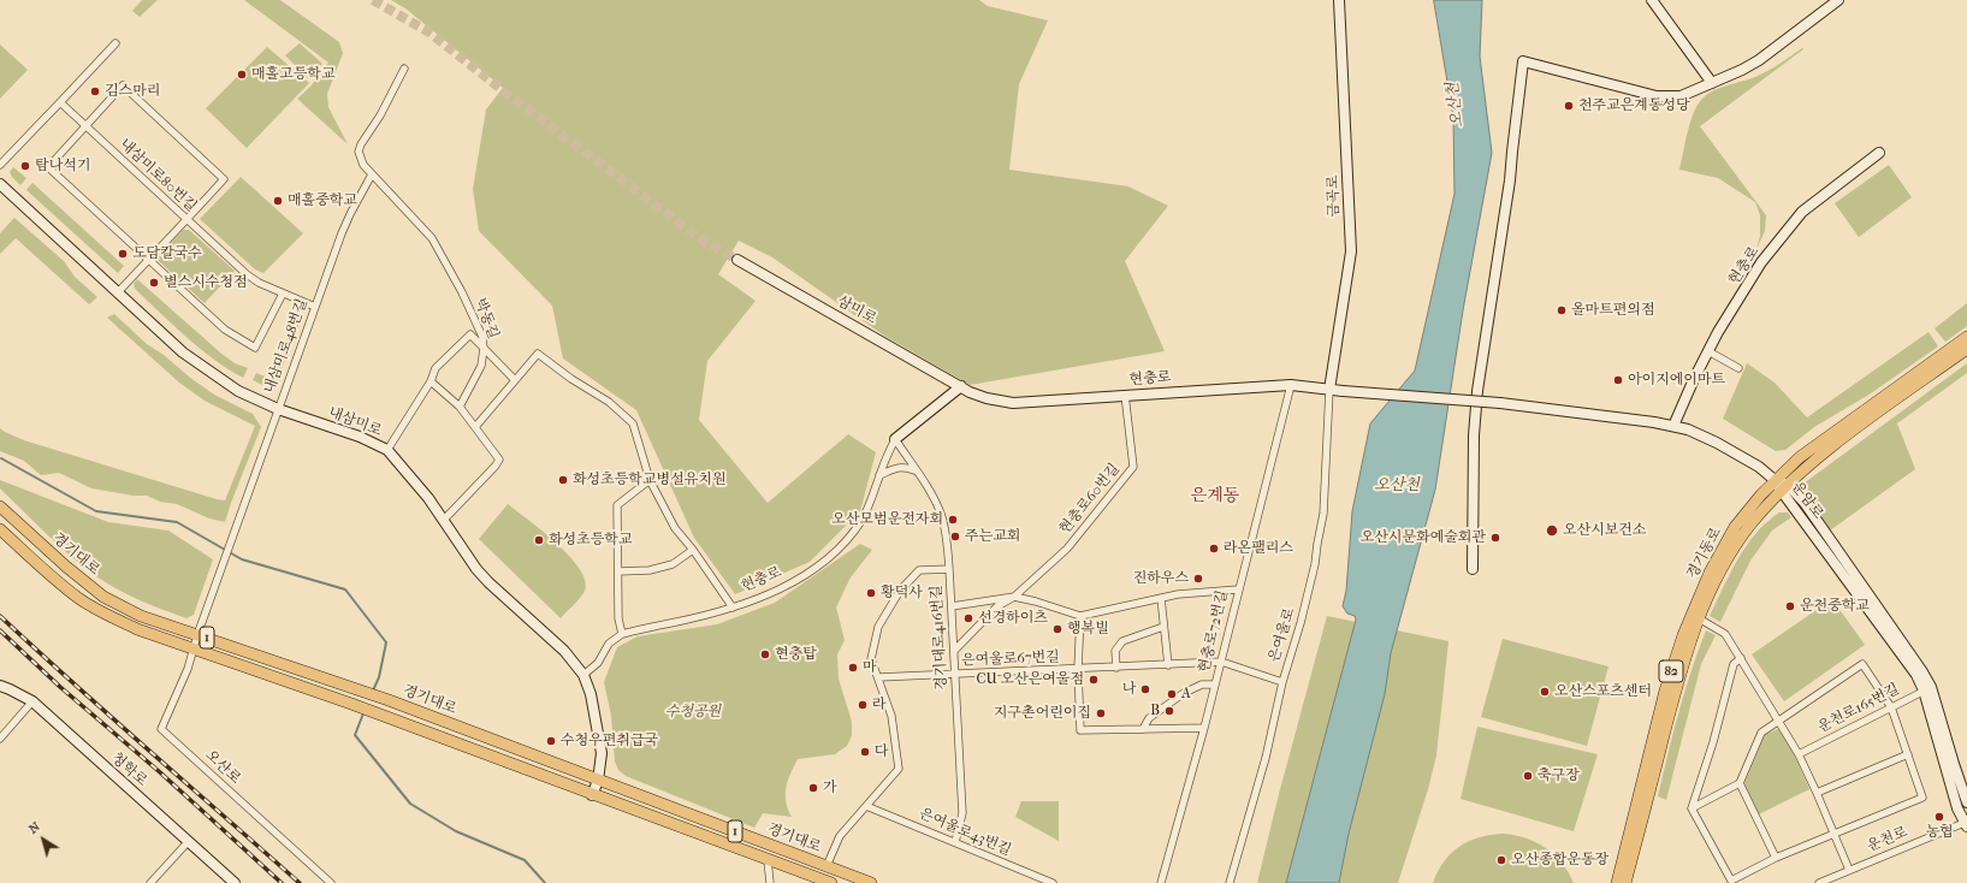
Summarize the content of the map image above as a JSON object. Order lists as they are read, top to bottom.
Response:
{
  "streets": {
    "main road": [
      "경기동로",
      "경기대로",
      "1",
      "82"
    ],
    "street": [
      "내삼미로80번길",
      "금곡로",
      "현충로",
      "삼미로",
      "박동길",
      "내삼미로48번길",
      "내삼미로",
      "현충로60번길",
      "운암로",
      "현충로72번길",
      "은여울로",
      "경기대로416번길",
      "은여울로67번길",
      "운천로165번길",
      "오산로",
      "청학로",
      "은여울로43번길",
      "운천로"
    ]
  },
  "crossings": [
    ["내삼미로80번길", "내삼미로48번길"],
    ["금곡로", "현충로"],
    ["금곡로", "은여울로"],
    ["현충로", "삼미로"],
    ["현충로", "내삼미로"],
    ["현충로", "현충로60번길"],
    ["현충로", "운암로"],
    ["현충로", "경기동로"],
    ["현충로", "현충로72번길"],
    ["현충로", "은여울로"],
    ["박동길", "내삼미로48번길"],
    ["내삼미로48번길", "내삼미로"],
    ["내삼미로48번길", "경기대로"],
    ["내삼미로48번길", "오산로"],
    ["내삼미로", "경기대로"],
    ["현충로60번길", "경기대로416번길"],
    ["운암로", "경기동로"],
    ["운암로", "운천로165번길"],
    ["운암로", "운천로"],
    ["경기대로", "경기대로416번길"],
    ["경기대로", "오산로"],
    ["현충로72번길", "은여울로67번길"],
    ["은여울로", "은여울로67번길"],
    ["경기대로416번길", "은여울로67번길"],
    ["경기대로416번길", "은여울로43번길"]
  ],
  "districts": ["은계동"],
  "water": ["오산천"],
  "parks": ["수청공원"],
  "places": [
    "매홀고등학교",
    "김스마리",
    "천주교은계동성당",
    "탐나석기",
    "매홀중학교",
    "도담칼국수",
    "별스시수청점",
    "올마트편의점",
    "아이지에이마트",
    "화성초등학교병설유치원",
    "오산모범운전자회",
    "오산시보건소",
    "주는교회",
    "오산시문화예술회관",
    "화성초등학교",
    "라온팰리스",
    "진하우스",
    "황덕사",
    "운천중학교",
    "선경하이츠",
    "행복빌",
    "현충탑",
    "마",
    "CU 오산은여울점",
    "나",
    "오산스포츠센터",
    "A",
    "라",
    "B",
    "지구촌어린이집",
    "수청우편취급국",
    "다",
    "축구장",
    "가",
    "농협",
    "오산종합운동장"
  ],
  "north": "top left"
}
